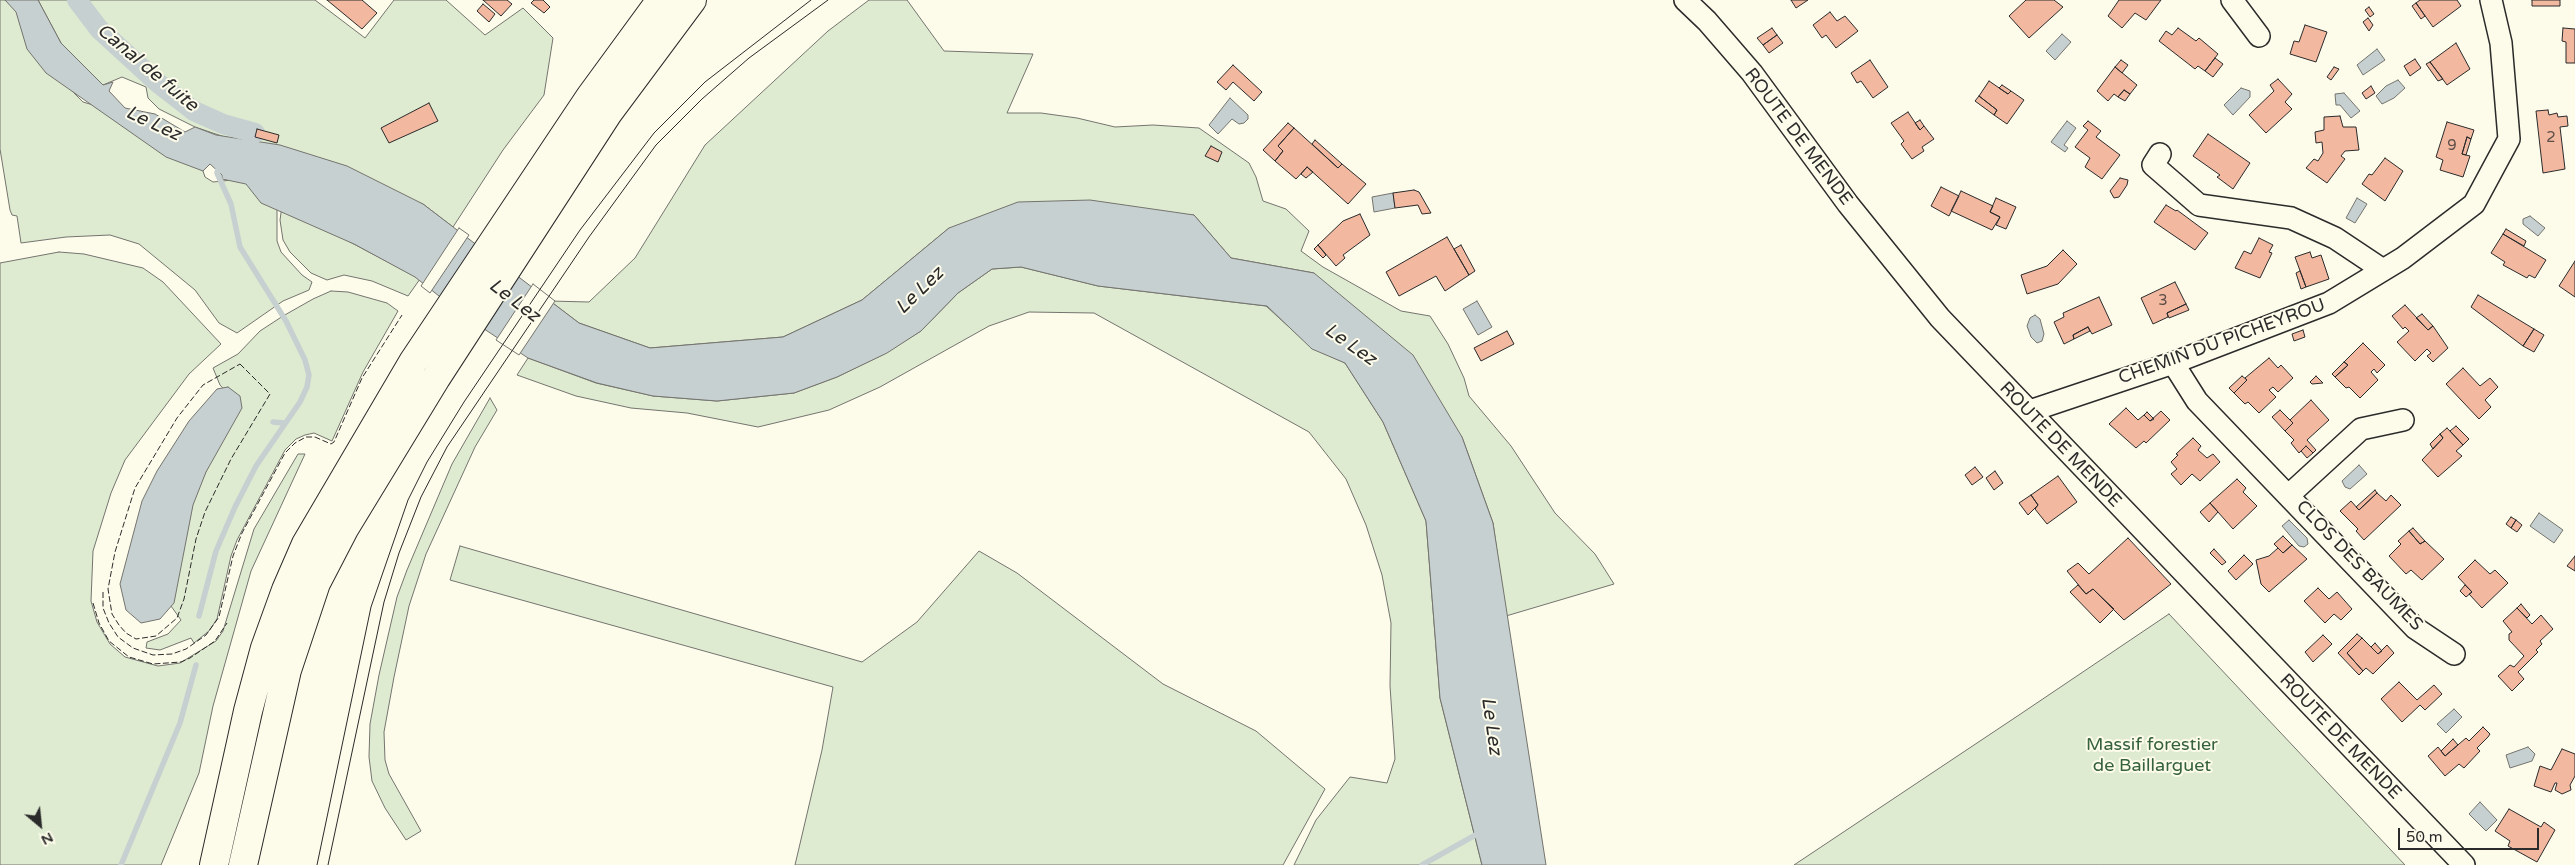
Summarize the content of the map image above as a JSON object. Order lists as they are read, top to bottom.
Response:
{
  "streets": {
    "street": ["ROUTE DE MENDE", "CHEMIN DU PICHEYROU", "CLOS DES BAUMES"]
  },
  "crossings": [
    ["ROUTE DE MENDE", "CHEMIN DU PICHEYROU"],
    ["CHEMIN DU PICHEYROU", "CLOS DES BAUMES"]
  ],
  "water": ["Canal de fuite", "Le Lez"],
  "parks": ["Massif forestier de Baillarguet"],
  "house_numbers": ["2", "9", "3"],
  "scale_bar": "50 m",
  "north": "bottom right"
}
